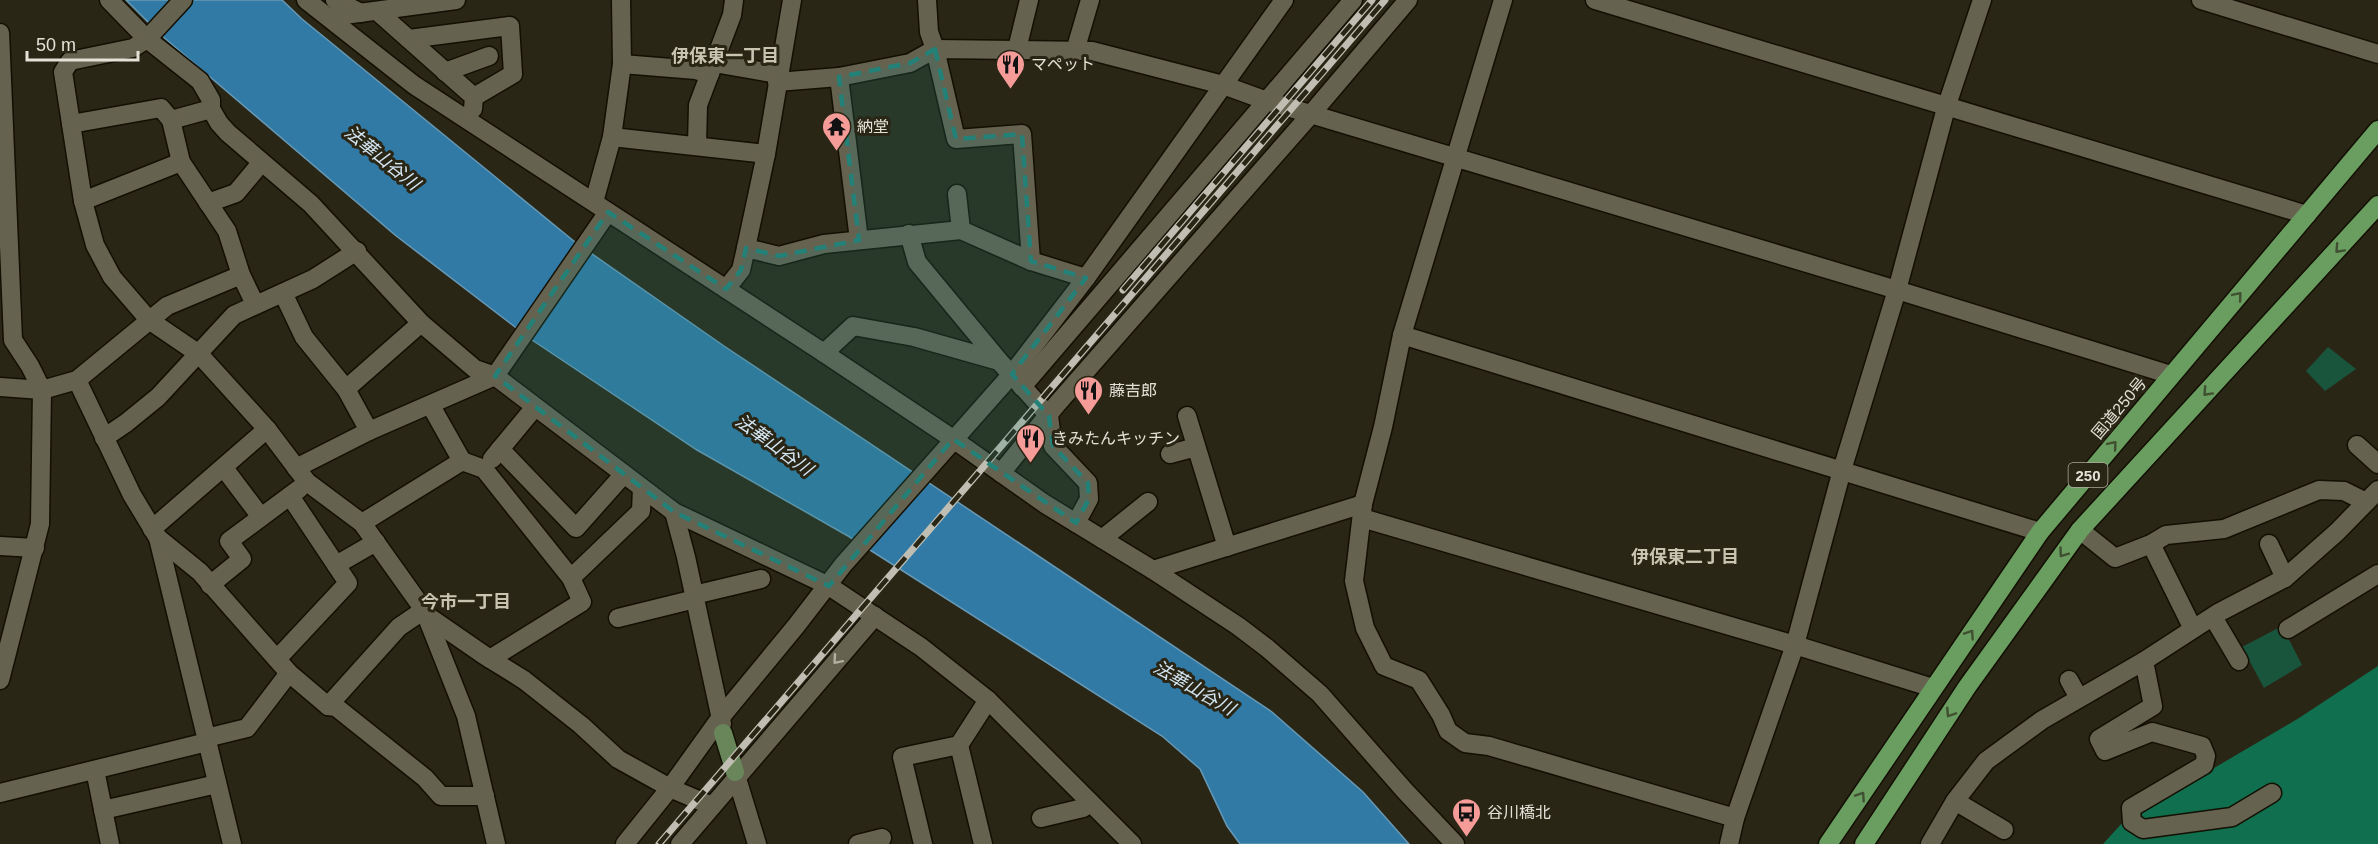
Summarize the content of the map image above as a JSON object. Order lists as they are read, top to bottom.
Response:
{
  "streets": {
    "highway": ["国道250号", "250"]
  },
  "districts": ["伊保東一丁目", "伊保東二丁目", "今市一丁目"],
  "water": ["法華山谷川"],
  "places": {
    "restaurant": ["マペット", "藤吉郎", "きみたんキッチン"],
    "temple": ["納堂"],
    "bus stop": ["谷川橋北"]
  },
  "scale_bar": "50 m"
}
